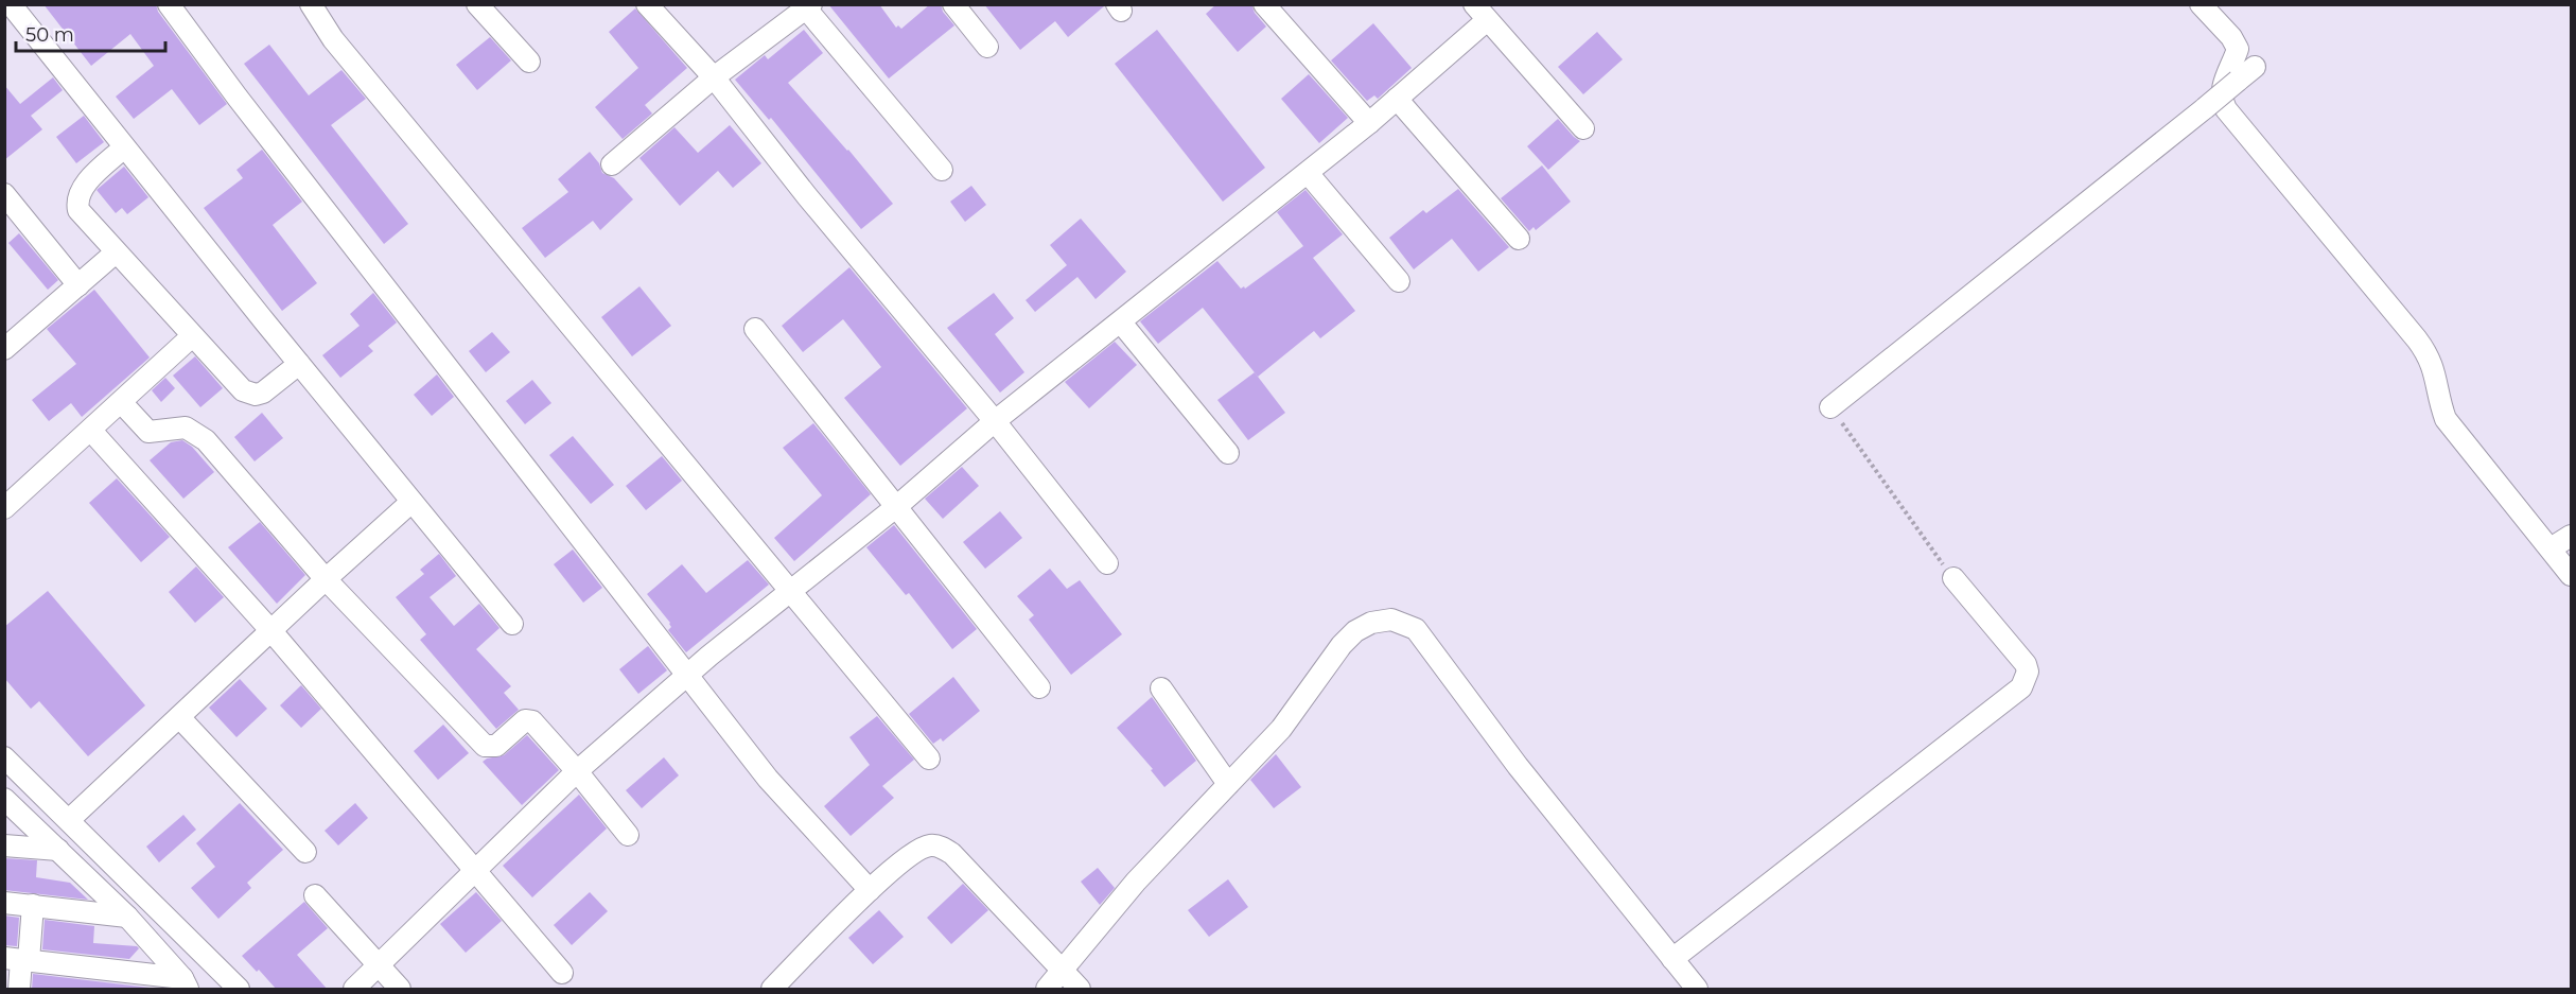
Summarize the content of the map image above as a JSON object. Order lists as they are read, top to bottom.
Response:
{
  "scale_bar": "50 m"
}
